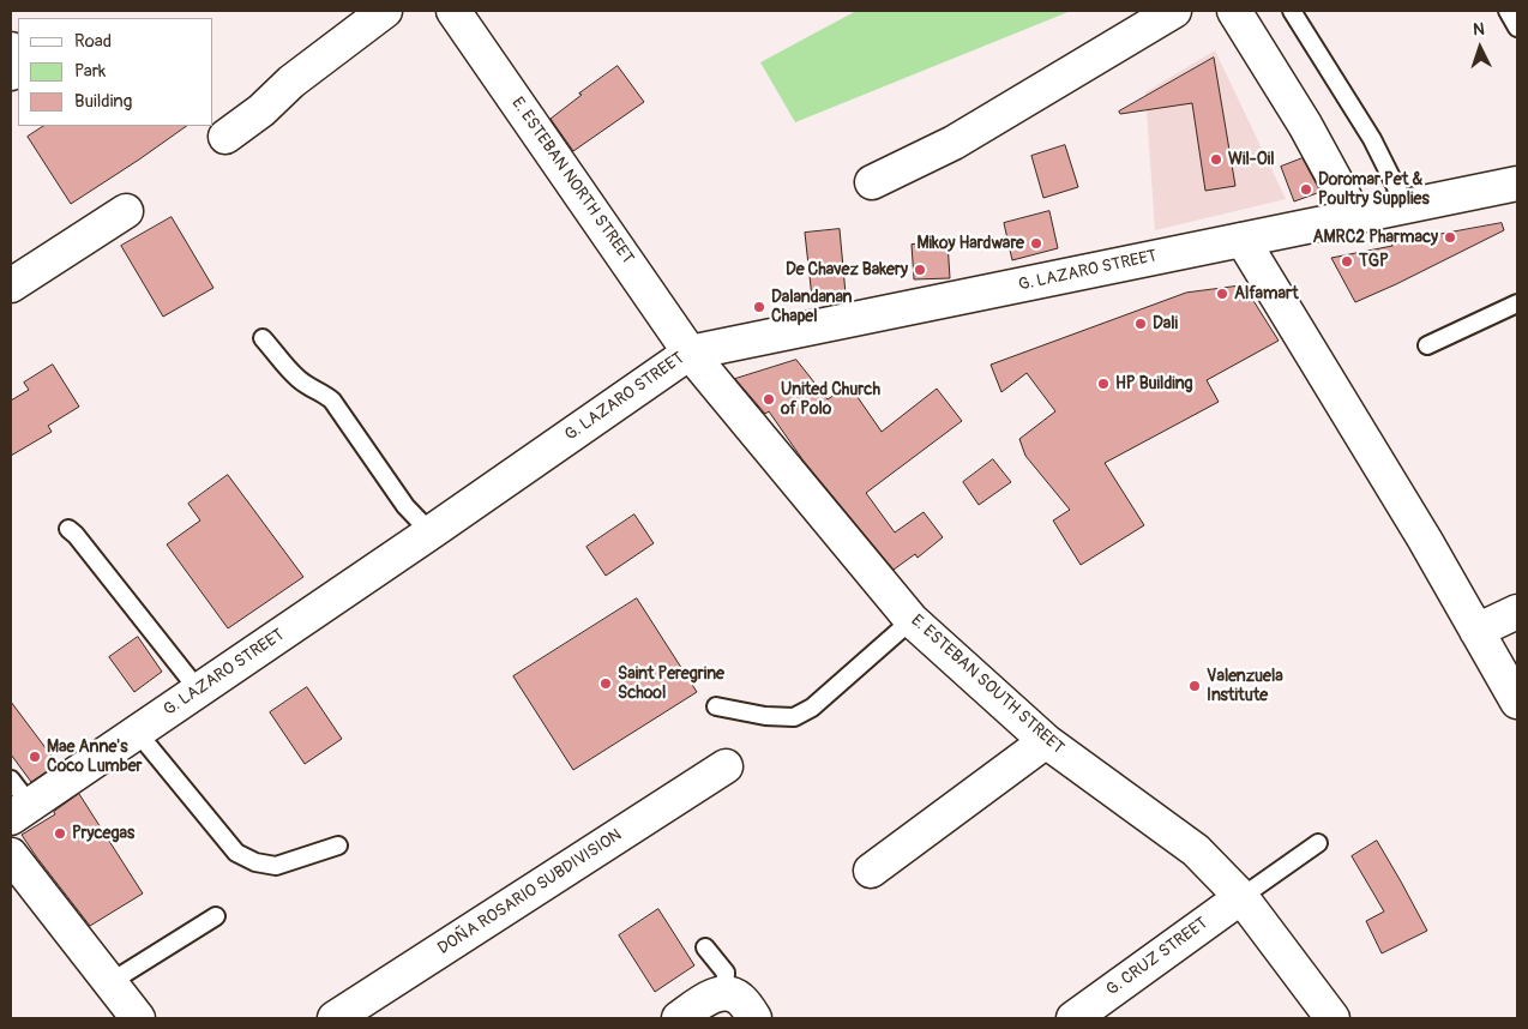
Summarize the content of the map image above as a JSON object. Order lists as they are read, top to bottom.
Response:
{
  "streets": {
    "street": [
      "E. ESTEBAN NORTH STREET",
      "G. LAZARO STREET",
      "E. ESTEBAN SOUTH STREET",
      "DOÑA ROSARIO SUBDIVISION",
      "G. CRUZ STREET"
    ]
  },
  "crossings": [
    ["E. ESTEBAN NORTH STREET", "G. LAZARO STREET"],
    ["E. ESTEBAN NORTH STREET", "E. ESTEBAN SOUTH STREET"],
    ["G. LAZARO STREET", "E. ESTEBAN SOUTH STREET"],
    ["E. ESTEBAN SOUTH STREET", "G. CRUZ STREET"]
  ],
  "places": [
    "Wil-Oil",
    "Doromar Pet & Poultry Supplies",
    "AMRC2 Pharmacy",
    "Mikoy Hardware",
    "TGP",
    "De Chavez Bakery",
    "Alfamart",
    "Dalandanan Chapel",
    "Dali",
    "HP Building",
    "United Church of Polo",
    "Saint Peregrine School",
    "Valenzuela Institute",
    "Mae Anne's Coco Lumber",
    "Prycegas"
  ],
  "legend": ["Road", "Park", "Building"],
  "north": "top"
}
